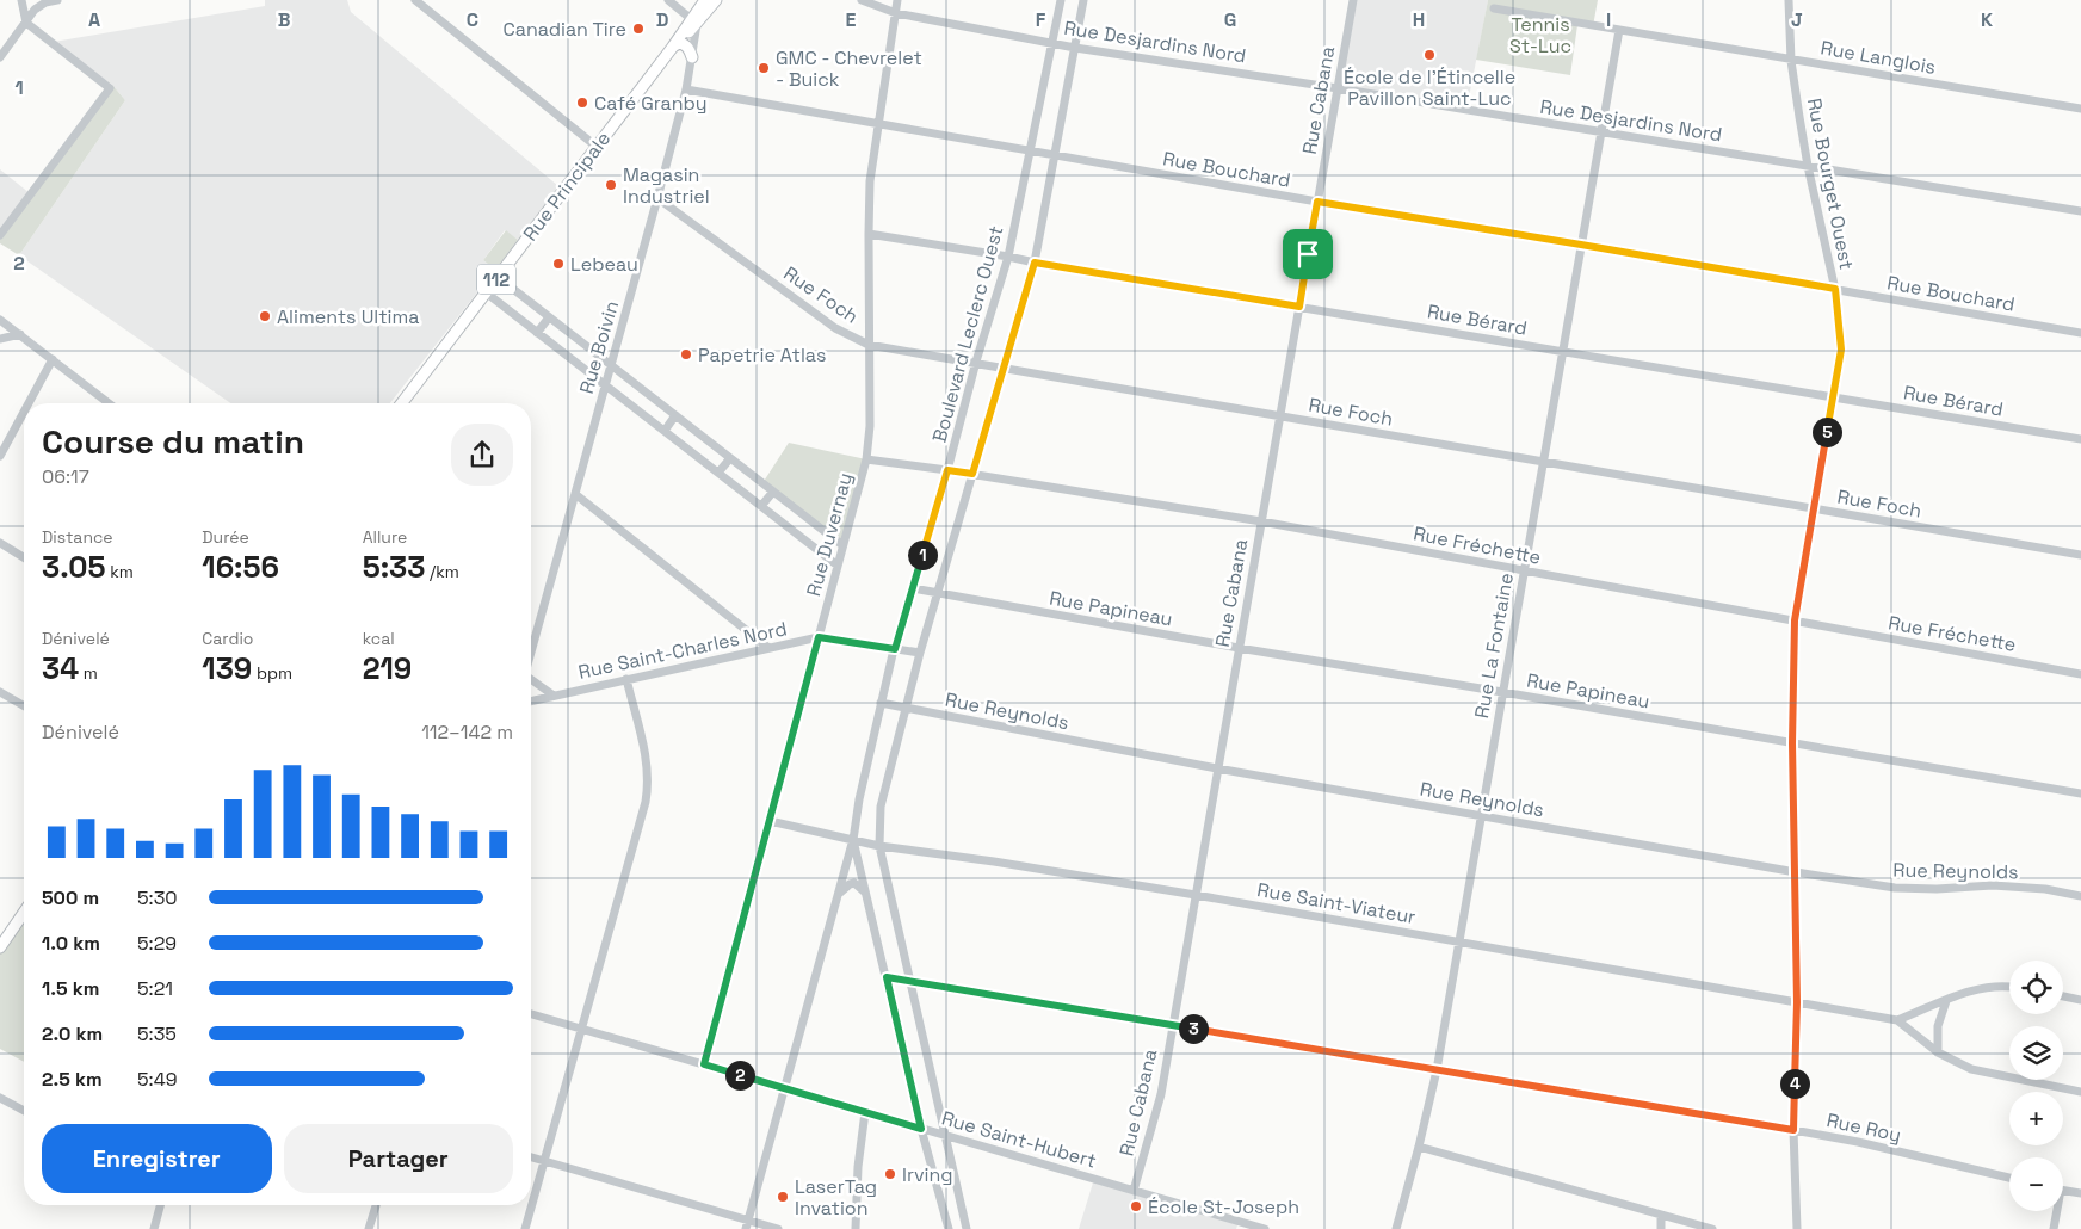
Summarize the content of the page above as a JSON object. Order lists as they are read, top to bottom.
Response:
{
  "streets": {
    "main road": ["Rue Principale", "112"],
    "street": [
      "Rue Desjardins Nord",
      "Rue Langlois",
      "Rue Cabana",
      "Rue Bouchard",
      "Rue Bourget Ouest",
      "Rue Foch",
      "Rue Bérard",
      "Boulevard Leclerc Ouest",
      "Rue Boivin",
      "Rue Duvernay",
      "Rue Fréchette",
      "Rue Papineau",
      "Rue La Fontaine",
      "Rue Saint-Charles Nord",
      "Rue Reynolds",
      "Rue Saint-Viateur",
      "Rue Roy",
      "Rue Saint-Hubert"
    ]
  },
  "crossings": [
    ["Rue Desjardins Nord", "Rue Cabana"],
    ["Rue Desjardins Nord", "Rue Bourget Ouest"],
    ["Rue Desjardins Nord", "Boulevard Leclerc Ouest"],
    ["Rue Desjardins Nord", "Rue Duvernay"],
    ["Rue Desjardins Nord", "Rue La Fontaine"],
    ["Rue Langlois", "Rue Bourget Ouest"],
    ["Rue Langlois", "Rue La Fontaine"],
    ["Rue Cabana", "Rue Bouchard"],
    ["Rue Cabana", "Rue Foch"],
    ["Rue Cabana", "Rue Bérard"],
    ["Rue Cabana", "Rue Fréchette"],
    ["Rue Cabana", "Rue Papineau"],
    ["Rue Cabana", "Rue Reynolds"],
    ["Rue Cabana", "Rue Saint-Viateur"],
    ["Rue Cabana", "Rue Roy"],
    ["Rue Cabana", "Rue Saint-Hubert"],
    ["Rue Bouchard", "Rue Bourget Ouest"],
    ["Rue Bouchard", "Boulevard Leclerc Ouest"],
    ["Rue Bouchard", "Rue Boivin"],
    ["Rue Bouchard", "Rue Duvernay"],
    ["Rue Bouchard", "Rue La Fontaine"],
    ["Rue Bourget Ouest", "Rue Foch"],
    ["Rue Bourget Ouest", "Rue Bérard"],
    ["Rue Bourget Ouest", "Rue Fréchette"],
    ["Rue Bourget Ouest", "Rue Papineau"],
    ["Rue Bourget Ouest", "Rue Reynolds"],
    ["Rue Bourget Ouest", "Rue Saint-Viateur"],
    ["Rue Bourget Ouest", "Rue Roy"],
    ["Rue Principale", "Rue Boivin"],
    ["Rue Foch", "Boulevard Leclerc Ouest"],
    ["Rue Foch", "Rue Boivin"],
    ["Rue Foch", "Rue Duvernay"],
    ["Rue Foch", "Rue La Fontaine"],
    ["Rue Bérard", "Boulevard Leclerc Ouest"],
    ["Rue Bérard", "Rue Duvernay"],
    ["Rue Bérard", "Rue La Fontaine"],
    ["Boulevard Leclerc Ouest", "Rue Fréchette"],
    ["Boulevard Leclerc Ouest", "Rue Papineau"],
    ["Boulevard Leclerc Ouest", "Rue Saint-Charles Nord"],
    ["Boulevard Leclerc Ouest", "Rue Reynolds"],
    ["Boulevard Leclerc Ouest", "Rue Saint-Viateur"],
    ["Boulevard Leclerc Ouest", "Rue Roy"],
    ["Boulevard Leclerc Ouest", "Rue Saint-Hubert"],
    ["Rue Duvernay", "Rue Fréchette"],
    ["Rue Duvernay", "Rue Saint-Charles Nord"],
    ["Rue Duvernay", "Rue Saint-Viateur"],
    ["Rue Duvernay", "Rue Saint-Hubert"],
    ["Rue Fréchette", "Rue La Fontaine"],
    ["Rue Papineau", "Rue La Fontaine"],
    ["Rue La Fontaine", "Rue Reynolds"],
    ["Rue La Fontaine", "Rue Saint-Viateur"],
    ["Rue La Fontaine", "Rue Roy"]
  ],
  "parks": ["Tennis St-Luc"],
  "places": [
    "Canadian Tire",
    "École de l'Étincelle Pavillon Saint-Luc",
    "GMC - Chevrelet - Buick",
    "Café Granby",
    "Magasin Industriel",
    "Lebeau",
    "Aliments Ultima",
    "Papetrie Atlas",
    "Irving",
    "LaserTag Invation",
    "École St-Joseph"
  ],
  "page": {
    "heading": ["Course du matin", "06:17"],
    "pins": [
      "5",
      "1",
      "3",
      "2",
      "4"
    ],
    "stats": [
      ["Distance", "3.05 km"],
      ["Durée", "16:56"],
      ["Allure", "5:33 /km"],
      ["Dénivelé", "34 m"],
      ["Cardio", "139 bpm"],
      ["kcal", "219"]
    ],
    "chart": ["Dénivelé", "112–142 m"],
    "list": [
      {
        "name": "500 m",
        "note": "5:30"
      },
      {
        "name": "1.0 km",
        "note": "5:29"
      },
      {
        "name": "1.5 km",
        "note": "5:21"
      },
      {
        "name": "2.0 km",
        "note": "5:35"
      },
      {
        "name": "2.5 km",
        "note": "5:49"
      }
    ],
    "map_buttons": ["+", "−"],
    "buttons": ["Enregistrer", "Partager"]
  },
  "grid": {
    "columns": [
      "A",
      "B",
      "C",
      "D",
      "E",
      "F",
      "G",
      "H",
      "I",
      "J",
      "K"
    ],
    "rows": ["1", "2"]
  }
}
